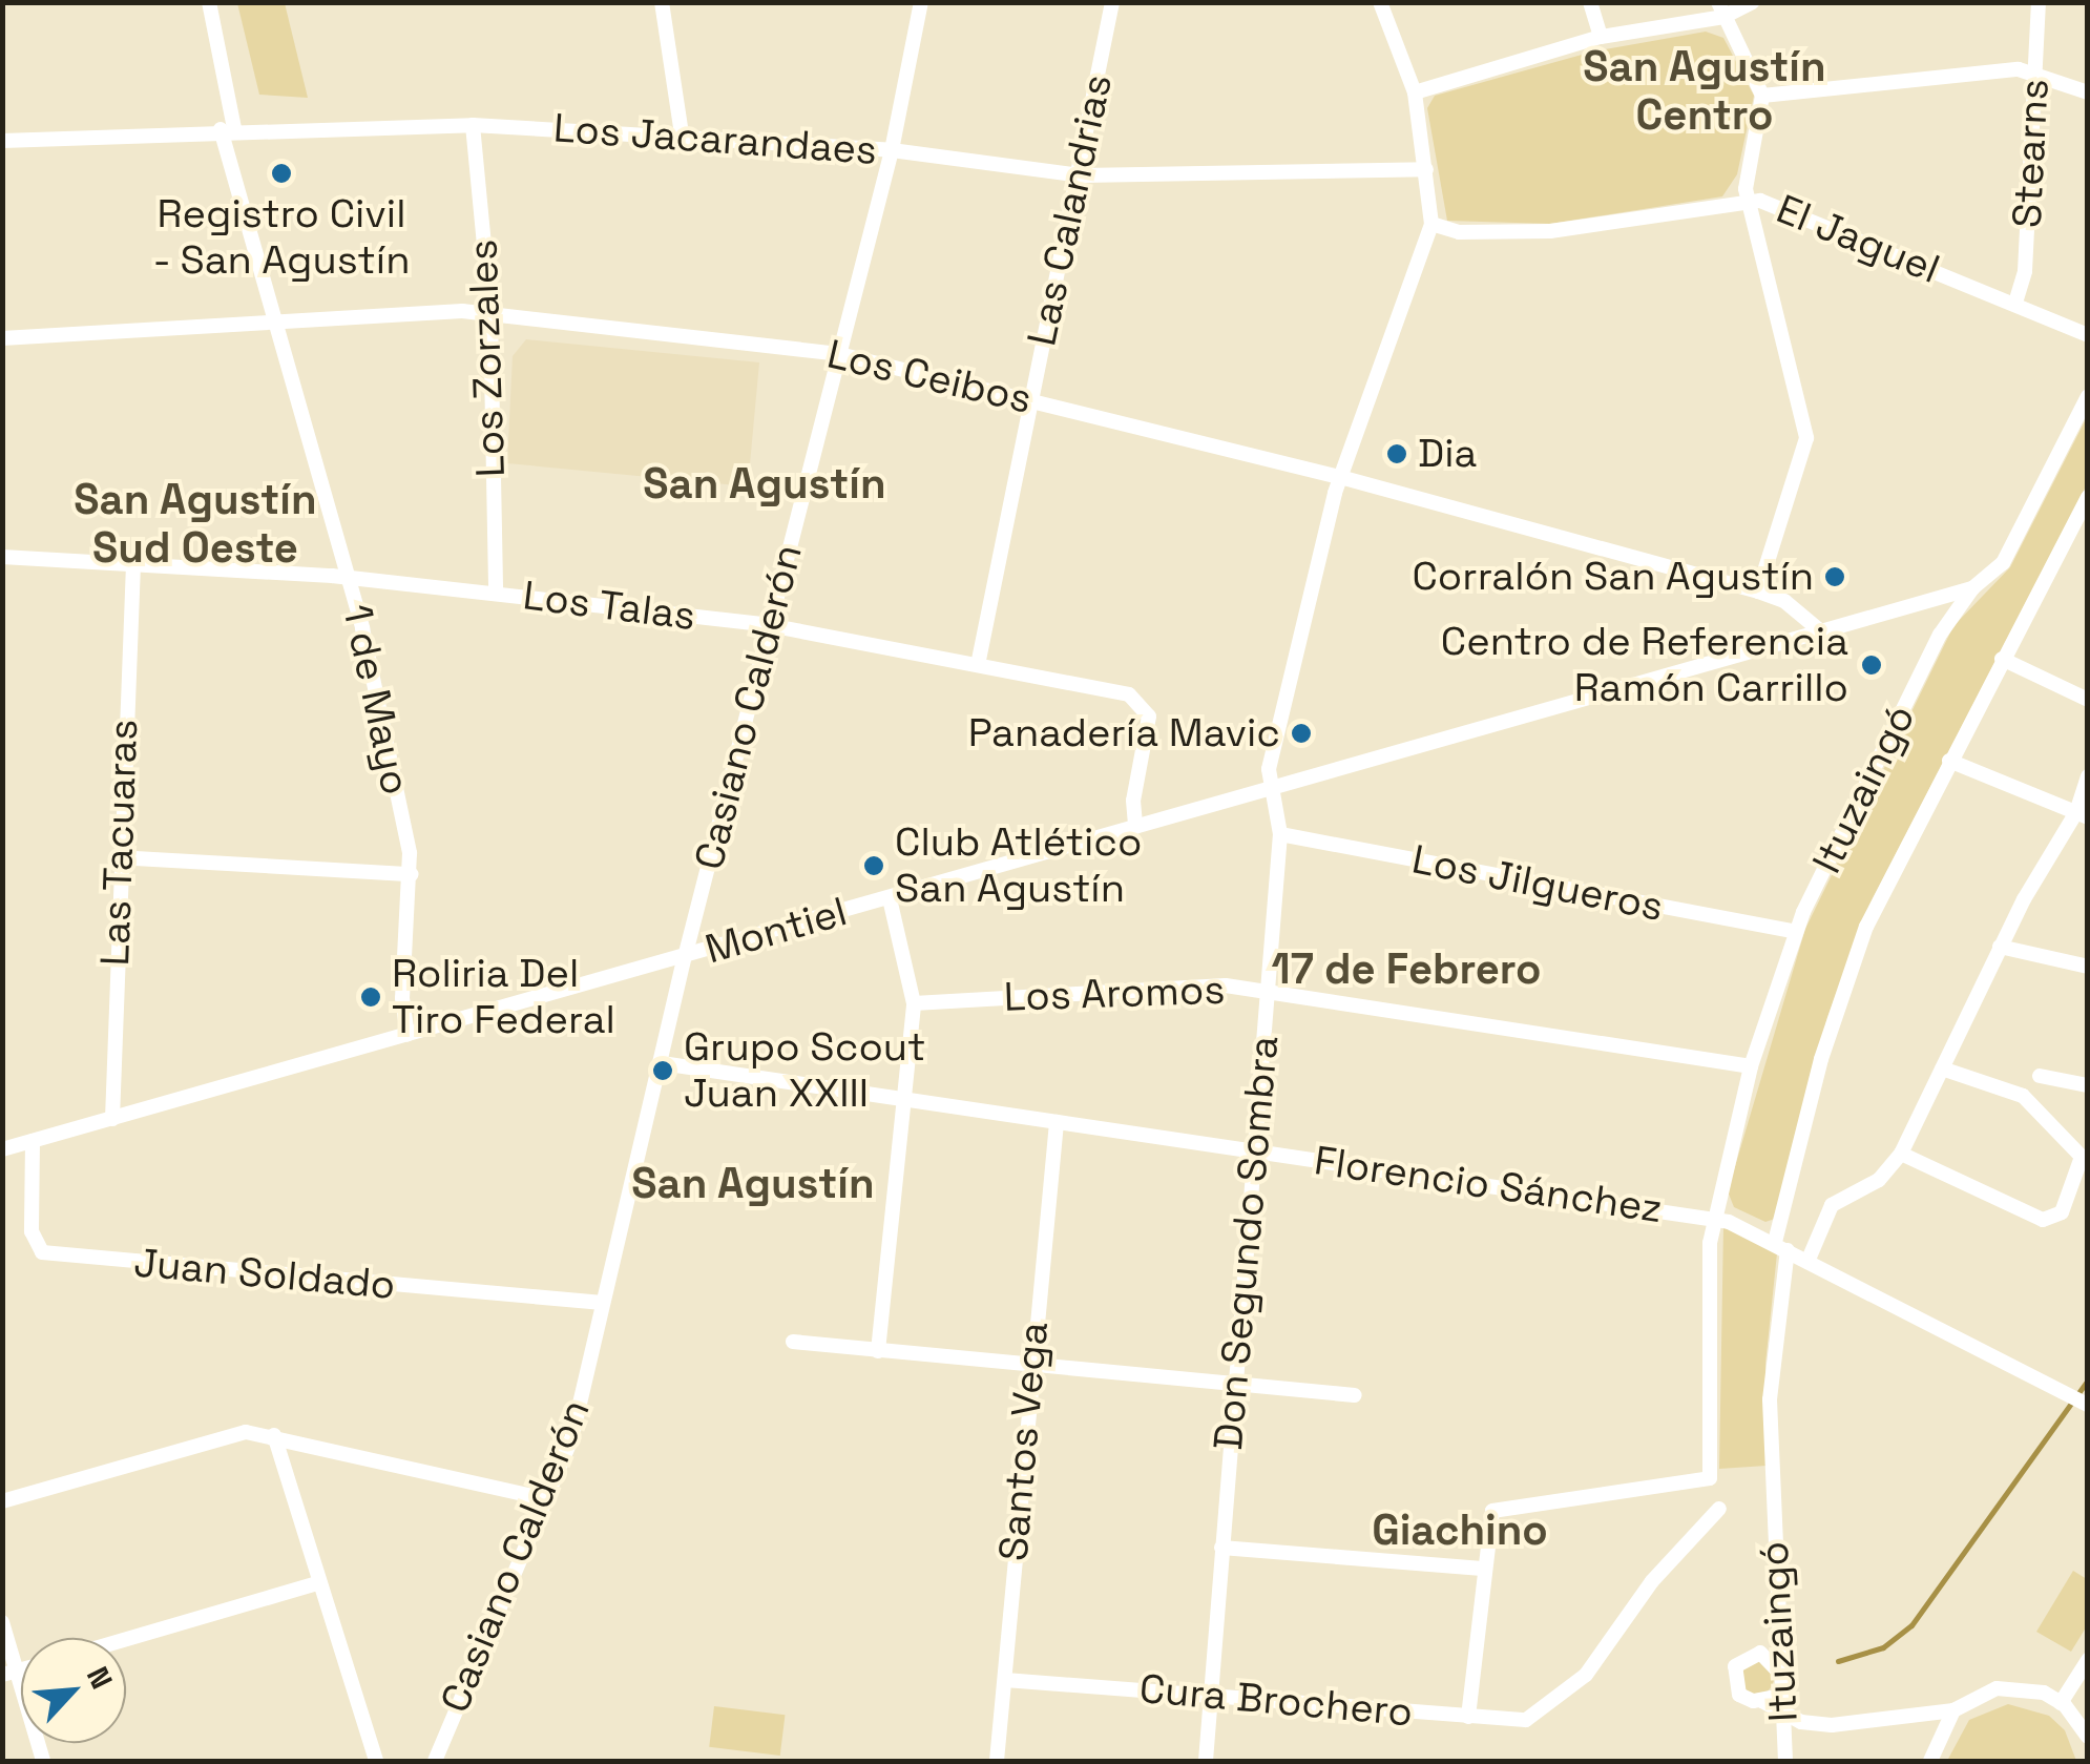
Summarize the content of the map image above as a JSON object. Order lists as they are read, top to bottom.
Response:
{
  "streets": {
    "street": [
      "Los Jacarandaes",
      "Stearns",
      "Las Calandrias",
      "El Jaguel",
      "Los Zorzales",
      "Los Ceibos",
      "Los Talas",
      "1 de Mayo",
      "Casiano Calderón",
      "Ituzaingó",
      "Las Tacuaras",
      "Los Jilgueros",
      "Montiel",
      "Los Aromos",
      "Florencio Sánchez",
      "Don Segundo Sombra",
      "Juan Soldado",
      "Santos Vega",
      "Cura Brochero"
    ]
  },
  "crossings": [
    ["Los Jacarandaes", "Las Calandrias"],
    ["Los Jacarandaes", "Los Zorzales"],
    ["Los Jacarandaes", "1 de Mayo"],
    ["Los Jacarandaes", "Casiano Calderón"],
    ["Los Jacarandaes", "Don Segundo Sombra"],
    ["Stearns", "El Jaguel"],
    ["Las Calandrias", "Los Ceibos"],
    ["Las Calandrias", "Los Talas"],
    ["El Jaguel", "Don Segundo Sombra"],
    ["Los Zorzales", "Los Ceibos"],
    ["Los Zorzales", "Los Talas"],
    ["Los Ceibos", "1 de Mayo"],
    ["Los Ceibos", "Casiano Calderón"],
    ["Los Ceibos", "Montiel"],
    ["Los Ceibos", "Don Segundo Sombra"],
    ["Los Talas", "1 de Mayo"],
    ["Los Talas", "Casiano Calderón"],
    ["Los Talas", "Las Tacuaras"],
    ["Los Talas", "Montiel"],
    ["1 de Mayo", "Montiel"],
    ["Casiano Calderón", "Montiel"],
    ["Casiano Calderón", "Florencio Sánchez"],
    ["Casiano Calderón", "Juan Soldado"],
    ["Ituzaingó", "Los Jilgueros"],
    ["Ituzaingó", "Montiel"],
    ["Ituzaingó", "Los Aromos"],
    ["Ituzaingó", "Florencio Sánchez"],
    ["Las Tacuaras", "Montiel"],
    ["Los Jilgueros", "Don Segundo Sombra"],
    ["Montiel", "Don Segundo Sombra"],
    ["Montiel", "Juan Soldado"],
    ["Los Aromos", "Don Segundo Sombra"],
    ["Florencio Sánchez", "Don Segundo Sombra"],
    ["Florencio Sánchez", "Santos Vega"],
    ["Don Segundo Sombra", "Cura Brochero"],
    ["Santos Vega", "Cura Brochero"]
  ],
  "districts": [
    "San Agustín Centro",
    "San Agustín",
    "San Agustín Sud Oeste",
    "17 de Febrero",
    "San Agustín",
    "Giachino"
  ],
  "places": [
    "Registro Civil - San Agustín",
    "Dia",
    "Corralón San Agustín",
    "Centro de Referencia Ramón Carrillo",
    "Panadería Mavic",
    "Club Atlético San Agustín",
    "Roliria Del Tiro Federal",
    "Grupo Scout Juan XXIII"
  ],
  "north": "top right"
}
